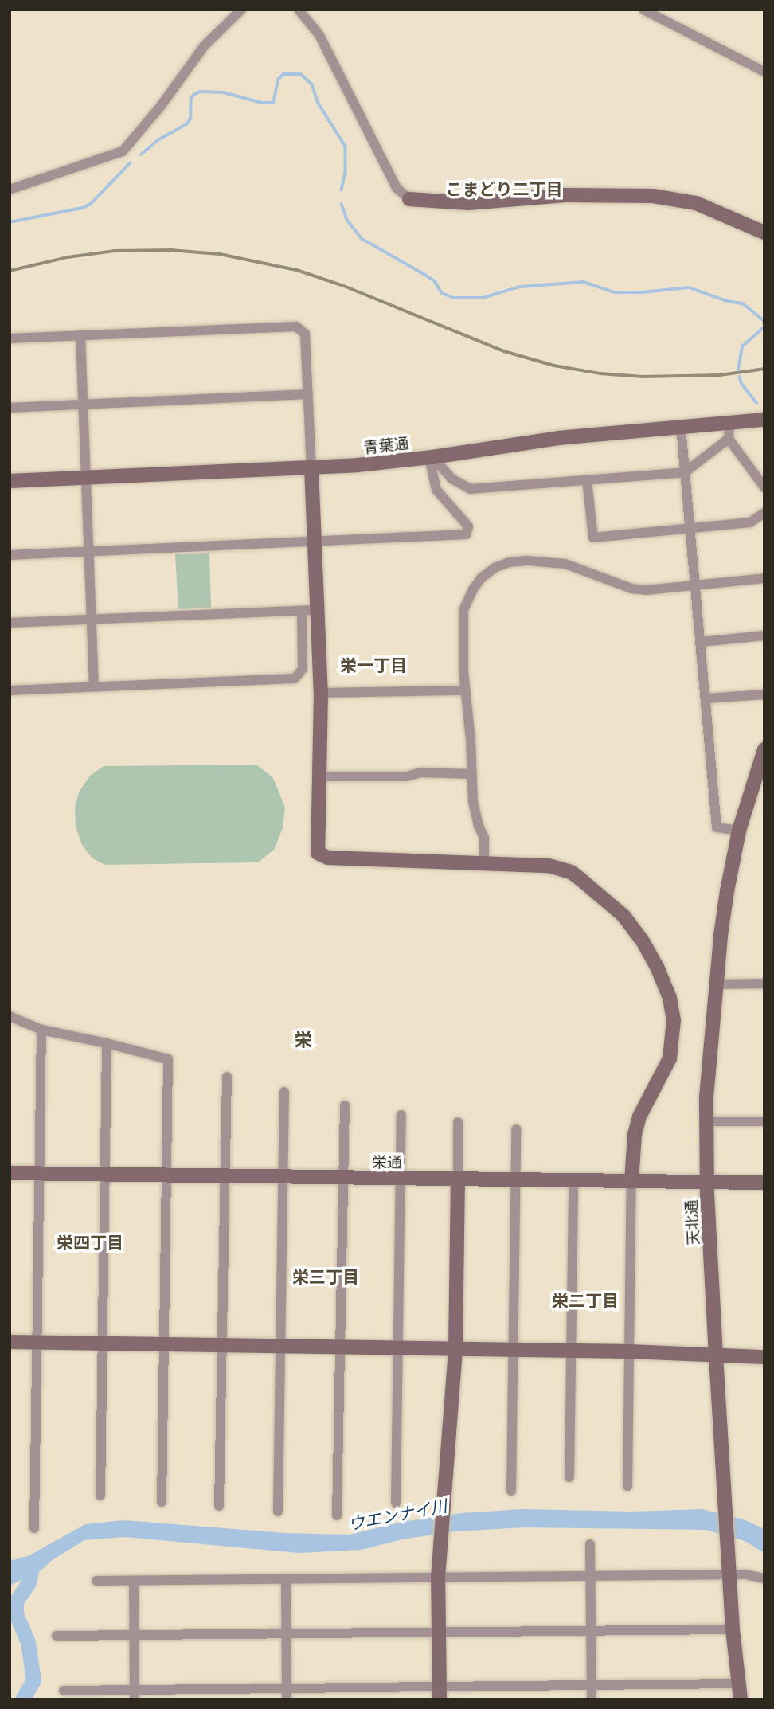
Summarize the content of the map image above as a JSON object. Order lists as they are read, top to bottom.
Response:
{
  "streets": {
    "street": ["青葉通", "栄通", "天北通"]
  },
  "crossings": [
    ["栄通", "天北通"]
  ],
  "districts": [
    "こまどり二丁目",
    "栄一丁目",
    "栄",
    "栄四丁目",
    "栄三丁目",
    "栄二丁目"
  ],
  "water": ["ウエンナイ川"]
}
